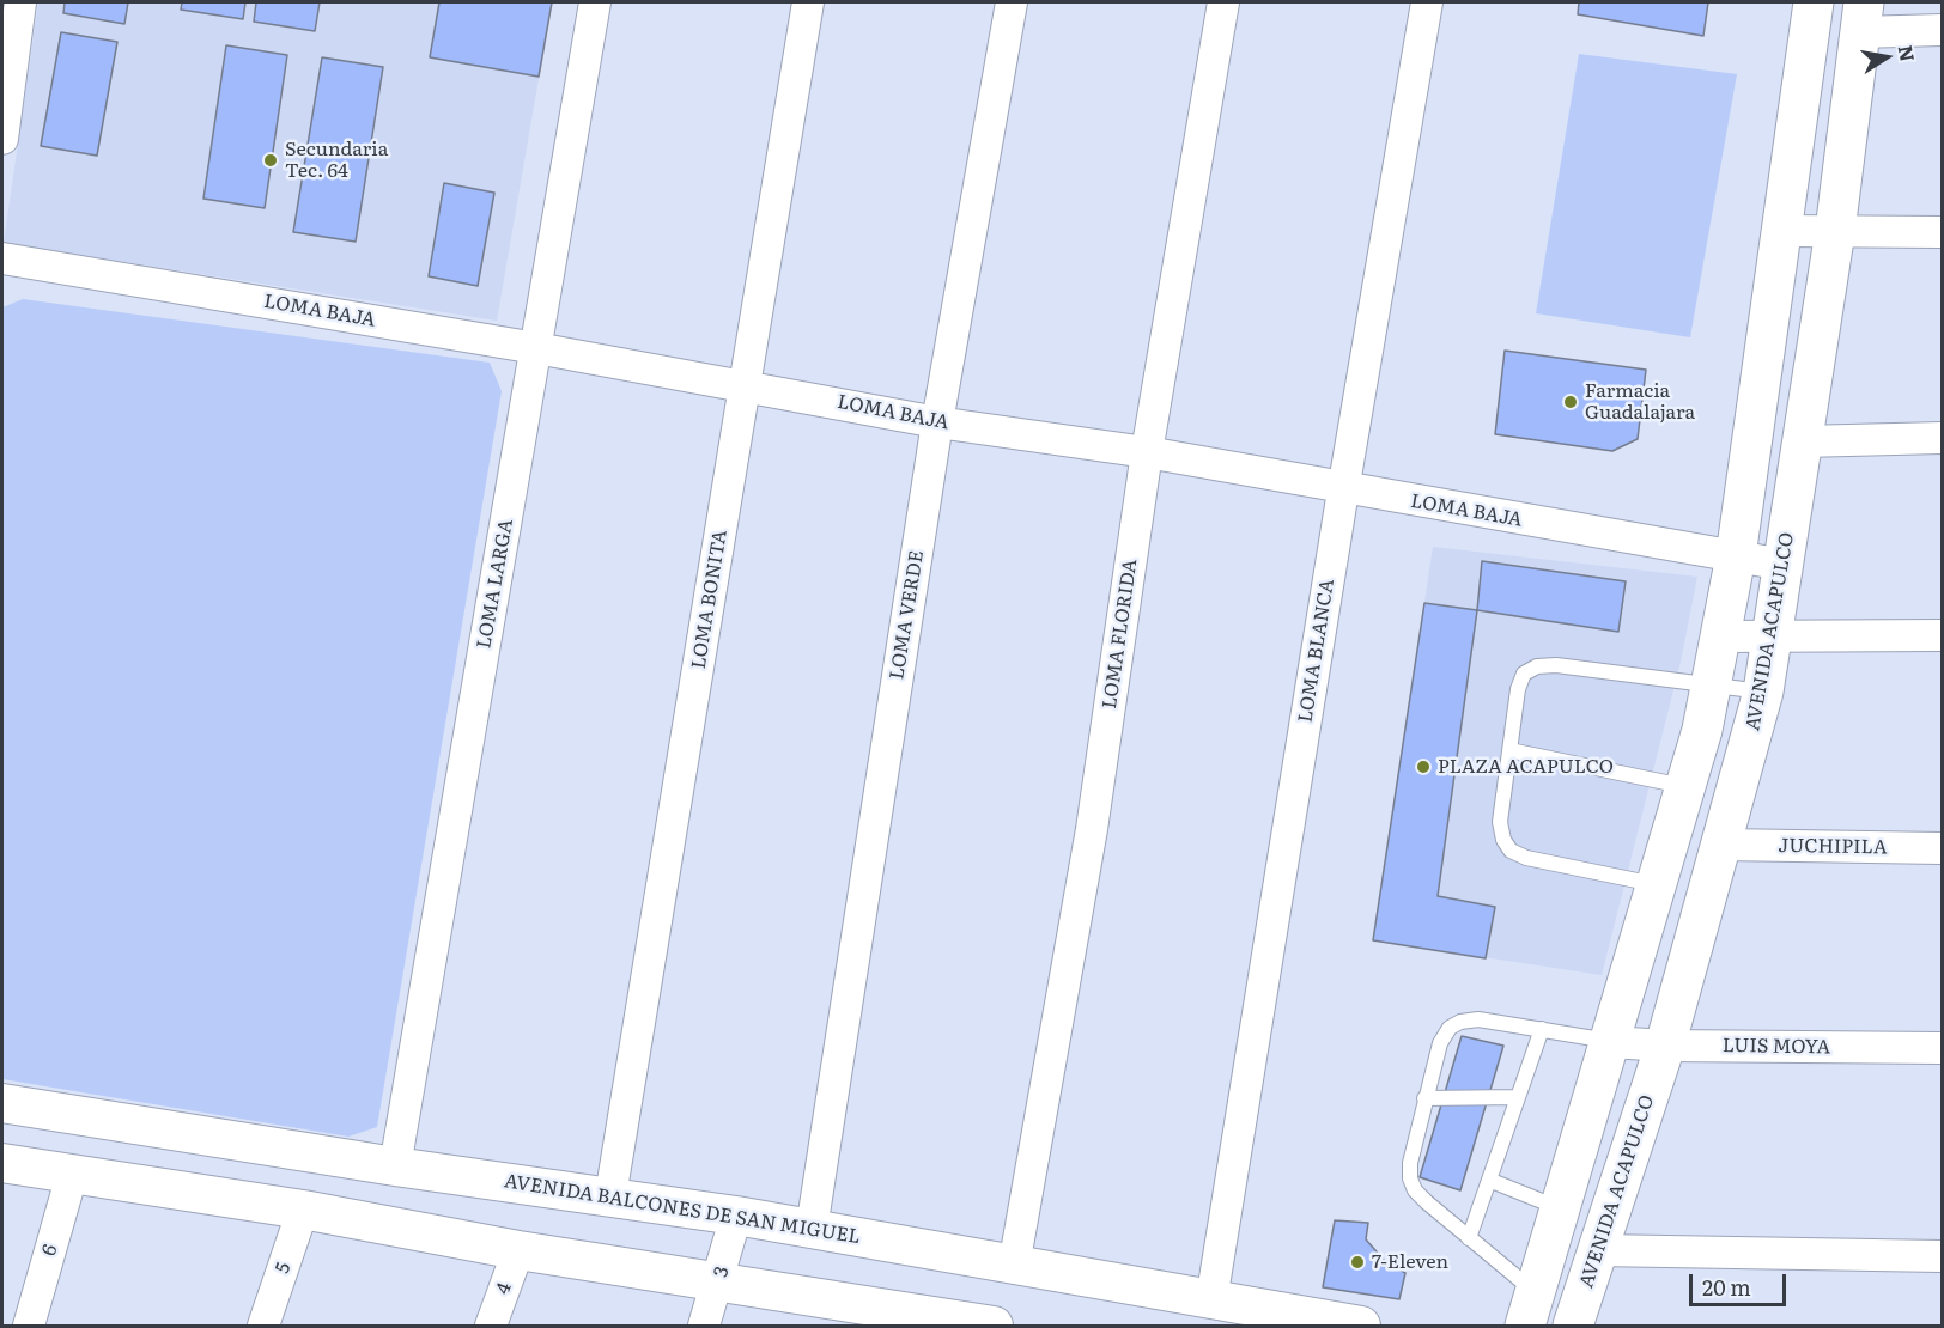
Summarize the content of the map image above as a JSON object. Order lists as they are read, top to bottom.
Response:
{
  "streets": {
    "main road": ["AVENIDA ACAPULCO"],
    "street": [
      "LOMA BAJA",
      "LOMA LARGA",
      "LOMA BONITA",
      "LOMA VERDE",
      "LOMA FLORIDA",
      "LOMA BLANCA",
      "JUCHIPILA",
      "LUIS MOYA",
      "AVENIDA BALCONES DE SAN MIGUEL",
      "6",
      "5",
      "3",
      "4"
    ]
  },
  "crossings": [
    ["LOMA BAJA", "LOMA LARGA"],
    ["LOMA BAJA", "LOMA BONITA"],
    ["LOMA BAJA", "LOMA VERDE"],
    ["LOMA BAJA", "AVENIDA ACAPULCO"],
    ["LOMA BAJA", "LOMA FLORIDA"],
    ["LOMA BAJA", "LOMA BLANCA"],
    ["LOMA LARGA", "AVENIDA BALCONES DE SAN MIGUEL"],
    ["LOMA BONITA", "AVENIDA BALCONES DE SAN MIGUEL"],
    ["LOMA VERDE", "AVENIDA BALCONES DE SAN MIGUEL"],
    ["AVENIDA ACAPULCO", "JUCHIPILA"],
    ["AVENIDA ACAPULCO", "LUIS MOYA"],
    ["LOMA FLORIDA", "AVENIDA BALCONES DE SAN MIGUEL"],
    ["LOMA BLANCA", "AVENIDA BALCONES DE SAN MIGUEL"],
    ["AVENIDA BALCONES DE SAN MIGUEL", "3"]
  ],
  "places": [
    "Secundaria Tec. 64",
    "Farmacia Guadalajara",
    "PLAZA ACAPULCO",
    "7-Eleven"
  ],
  "scale_bar": "20 m",
  "north": "right"
}
